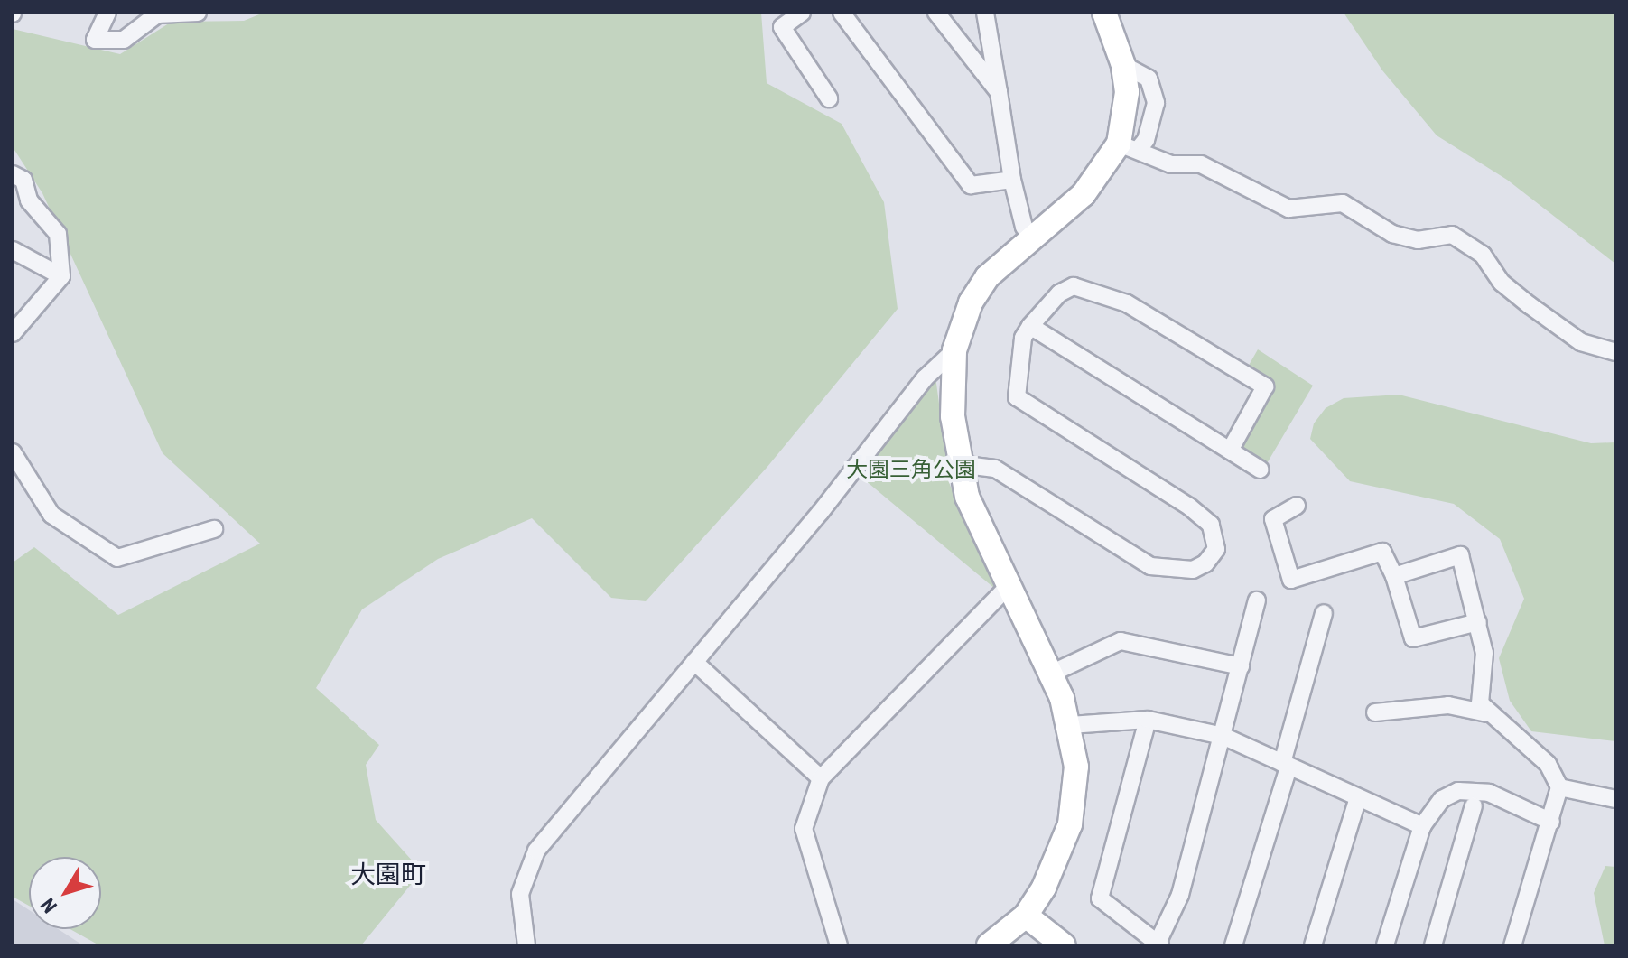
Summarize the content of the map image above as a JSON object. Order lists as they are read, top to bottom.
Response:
{
  "districts": ["大園町"],
  "parks": ["大園三角公園"],
  "north": "bottom left"
}
